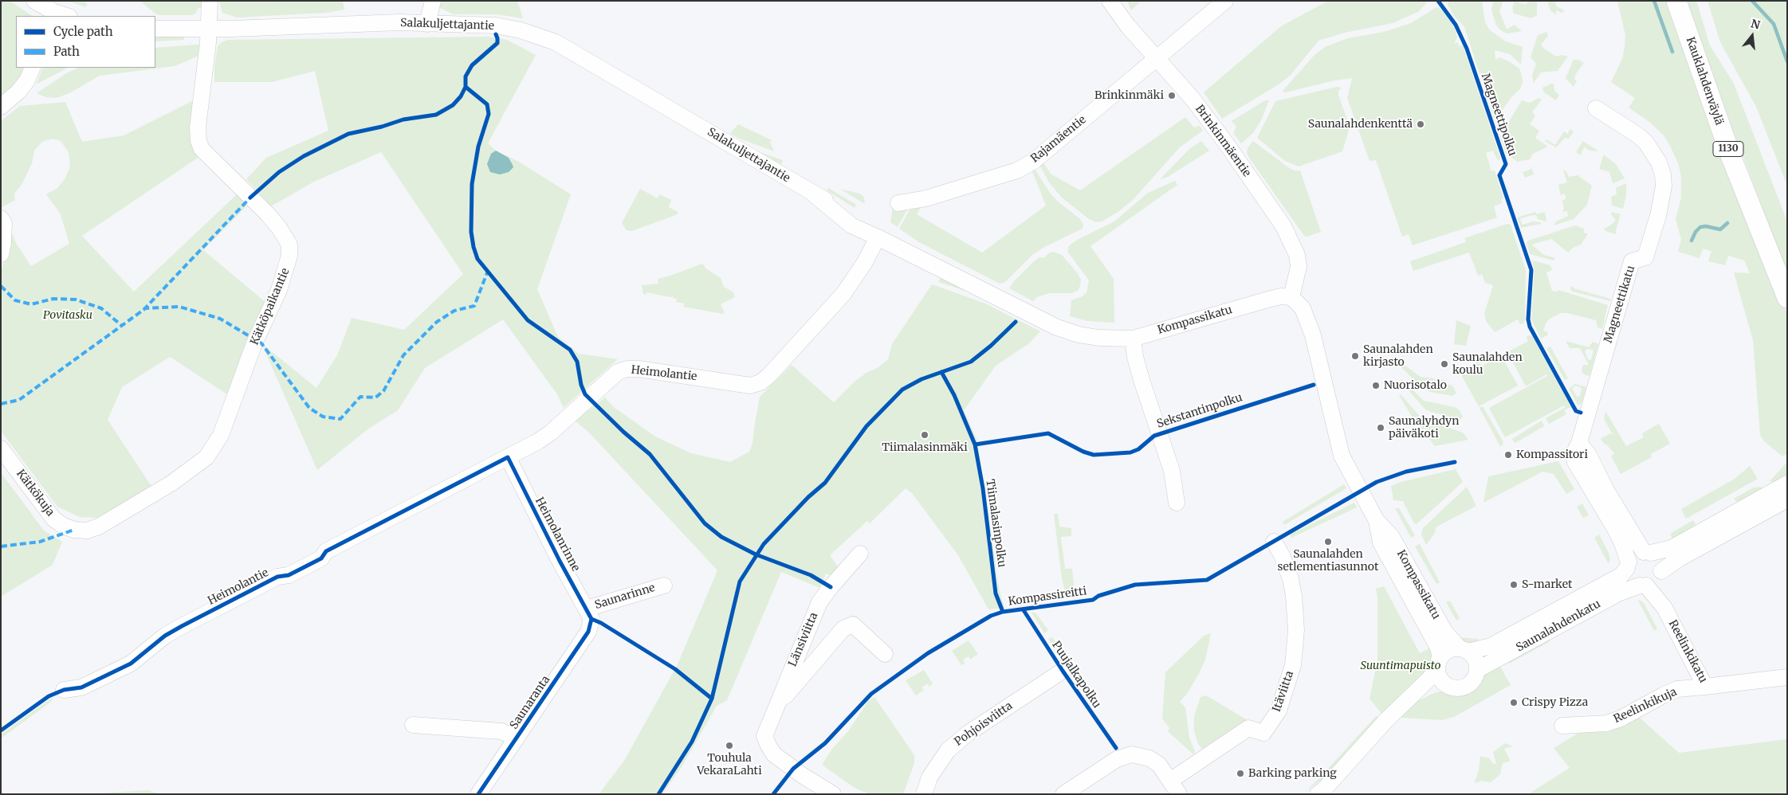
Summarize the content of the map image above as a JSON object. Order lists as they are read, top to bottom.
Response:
{
  "streets": {
    "main road": ["Kauklahdenväylä", "1130"],
    "street": [
      "Salakuljettajantie",
      "Rajamäentie",
      "Brinkinmäentie",
      "Magneettikatu",
      "Kätköpaikantie",
      "Kompassikatu",
      "Heimolantie",
      "Kätkökuja",
      "Heimolanrinne",
      "Saunarinne",
      "Saunalahdenkatu",
      "Länsiviitta",
      "Reelinkikatu",
      "Itäviitta",
      "Saunaranta",
      "Reelinkikuja",
      "Pohjoisviitta"
    ],
    "cycle path": [
      "Magneettipolku",
      "Sekstantinpolku",
      "Tiimalasinpolku",
      "Kompassireitti"
    ]
  },
  "crossings": [
    ["Salakuljettajantie", "Kätköpaikantie"],
    ["Salakuljettajantie", "Kompassikatu"],
    ["Salakuljettajantie", "Heimolantie"],
    ["Rajamäentie", "Brinkinmäentie"],
    ["Brinkinmäentie", "Kompassikatu"],
    ["Magneettikatu", "Saunalahdenkatu"],
    ["Magneettikatu", "Reelinkikatu"],
    ["Kätköpaikantie", "Kätkökuja"],
    ["Kompassikatu", "Heimolantie"],
    ["Kompassikatu", "Saunalahdenkatu"],
    ["Heimolantie", "Heimolanrinne"],
    ["Heimolanrinne", "Saunarinne"],
    ["Heimolanrinne", "Saunaranta"],
    ["Saunarinne", "Saunaranta"],
    ["Saunalahdenkatu", "Reelinkikatu"],
    ["Reelinkikatu", "Reelinkikuja"]
  ],
  "parks": ["Povitasku", "Suuntimapuisto"],
  "places": [
    "Brinkinmäki",
    "Saunalahdenkenttä",
    "Saunalahden kirjasto",
    "Saunalahden koulu",
    "Nuorisotalo",
    "Saunalyhdyn päiväkoti",
    "Tiimalasinmäki",
    "Kompassitori",
    "Saunalahden setlementiasunnot",
    "S-market",
    "Crispy Pizza",
    "Touhula VekaraLahti",
    "Barking parking"
  ],
  "legend": ["Cycle path", "Path"],
  "north": "top"
}
